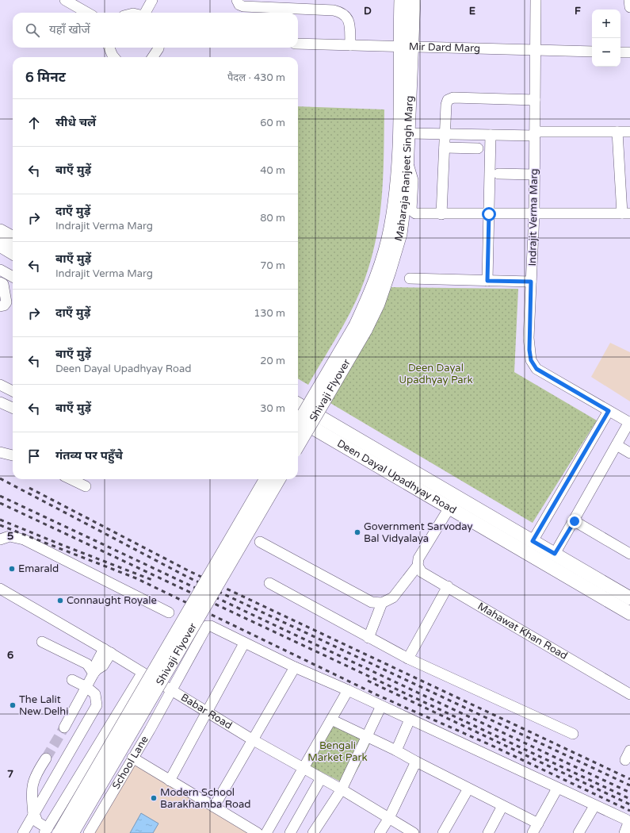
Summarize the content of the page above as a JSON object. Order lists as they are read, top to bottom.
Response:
{
  "streets": {
    "main road": ["Maharaja Ranjeet Singh Marg", "Shivaji Flyover", "Deen Dayal Upadhyay Road"],
    "street": [
      "Mir Dard Marg",
      "Indrajit Verma Marg",
      "Mahawat Khan Road",
      "Babar Road",
      "School Lane"
    ]
  },
  "crossings": [
    ["Mir Dard Marg", "Maharaja Ranjeet Singh Marg"],
    ["Mir Dard Marg", "Indrajit Verma Marg"],
    ["Maharaja Ranjeet Singh Marg", "Shivaji Flyover"],
    ["Babar Road", "School Lane"]
  ],
  "parks": ["Deen Dayal Upadhyay Park", "Bengali Market Park"],
  "places": [
    "Government Sarvoday Bal Vidyalaya",
    "Emarald",
    "Connaught Royale",
    "The Lalit New Delhi",
    "Modern School Barakhamba Road"
  ],
  "page": {
    "map_buttons": ["+", "−"],
    "search": "यहाँ खोजें",
    "heading": ["6 मिनट", "पैदल · 430 m"],
    "list": [
      ["सीधे चलें", "60 m"],
      ["बाएँ मुड़ें", "40 m"],
      ["दाएँ मुड़ें", "Indrajit Verma Marg", "80 m"],
      ["बाएँ मुड़ें", "Indrajit Verma Marg", "70 m"],
      ["दाएँ मुड़ें", "130 m"],
      ["बाएँ मुड़ें", "Deen Dayal Upadhyay Road", "20 m"],
      ["बाएँ मुड़ें", "30 m"],
      "गंतव्य पर पहुँचे"
    ]
  },
  "grid": {
    "columns": ["D", "E", "F"],
    "rows": ["5", "6", "7"]
  }
}
